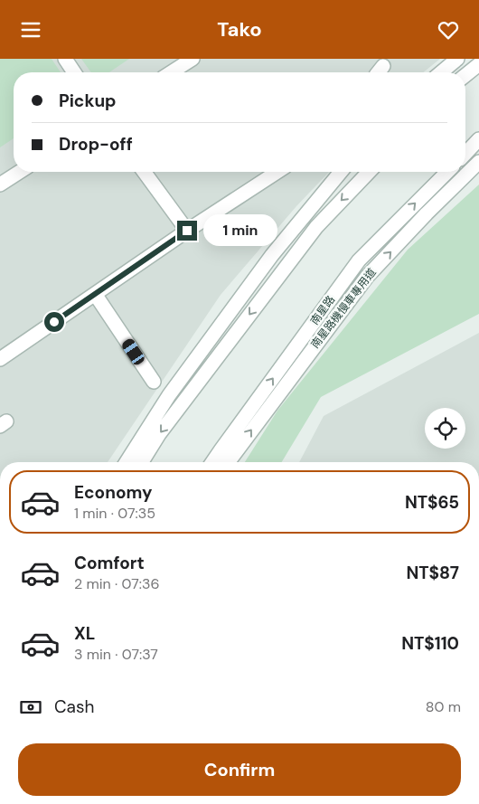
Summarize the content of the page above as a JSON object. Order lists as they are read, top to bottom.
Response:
{
  "streets": {
    "street": ["南星路機慢車專用道", "南星路"]
  },
  "page": {
    "header": "Tako",
    "banner": ["Pickup", "Drop-off"],
    "bubble": "1 min",
    "list": [
      {
        "name": "Economy",
        "note": "1 min · 07:35",
        "value": "NT$65"
      },
      {
        "name": "Comfort",
        "note": "2 min · 07:36",
        "value": "NT$87"
      },
      {
        "name": "XL",
        "note": "3 min · 07:37",
        "value": "NT$110"
      }
    ],
    "pay": ["Cash", "80 m"],
    "buttons": "Confirm"
  }
}
